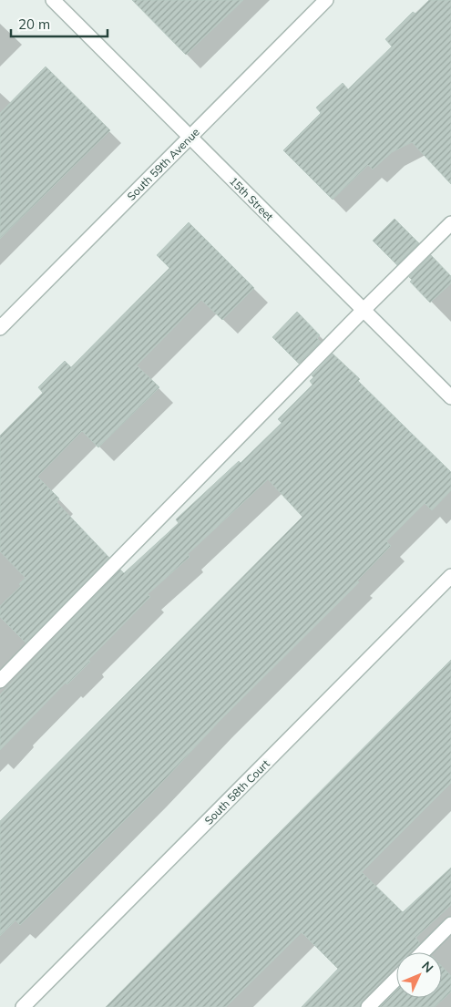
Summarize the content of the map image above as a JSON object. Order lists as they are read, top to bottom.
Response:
{
  "streets": {
    "street": ["South 59th Avenue", "15th Street", "South 58th Court"]
  },
  "crossings": [
    ["South 59th Avenue", "15th Street"]
  ],
  "scale_bar": "20 m",
  "north": "top right"
}
